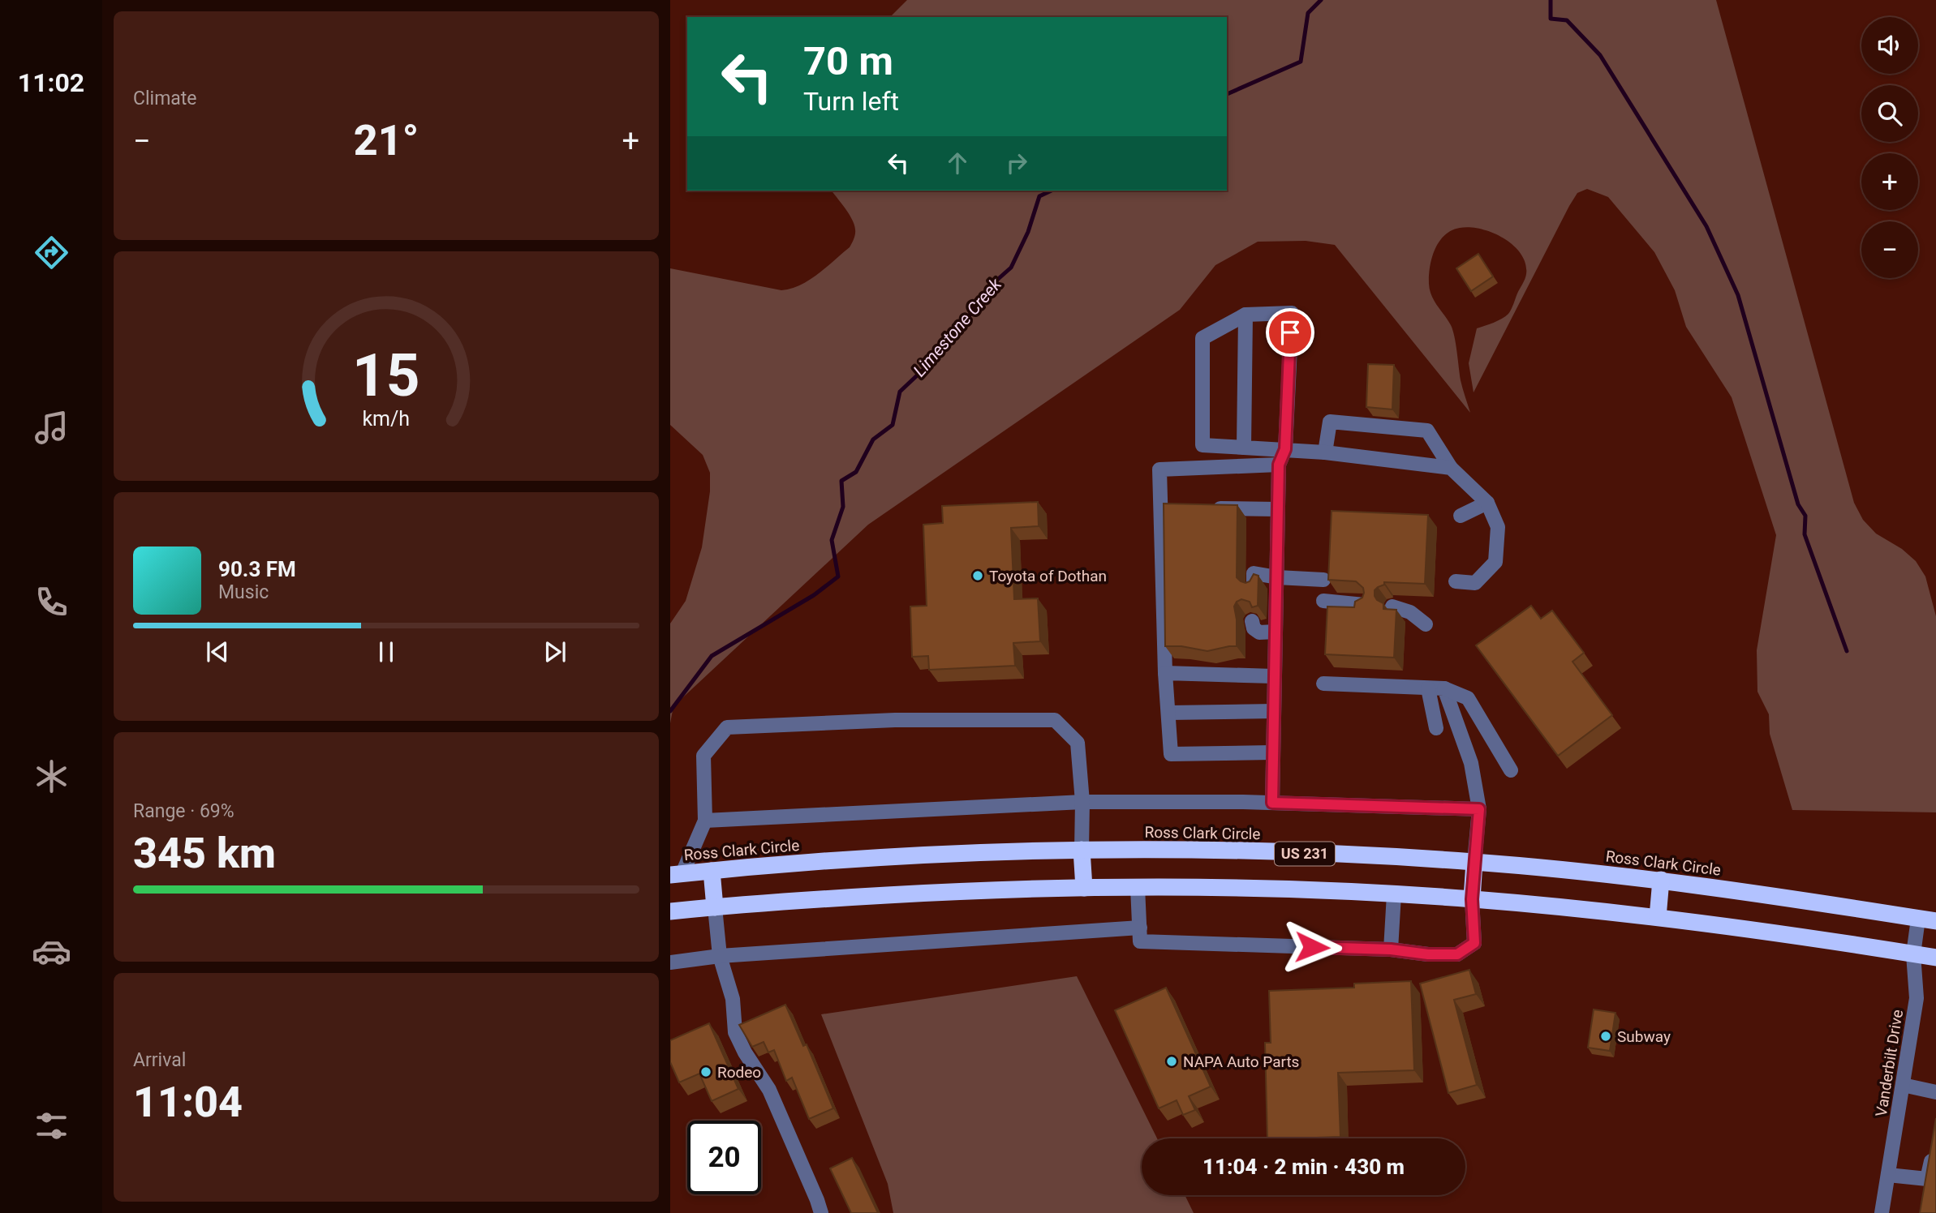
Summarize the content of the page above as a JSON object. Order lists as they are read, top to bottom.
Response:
{
  "streets": {
    "highway": ["Ross Clark Circle", "US 231"],
    "street": ["Vanderbilt Drive"]
  },
  "crossings": [
    ["Ross Clark Circle", "Vanderbilt Drive"]
  ],
  "water": ["Limestone Creek"],
  "places": [
    "Toyota of Dothan",
    "Subway",
    "NAPA Auto Parts",
    "Rodeo"
  ],
  "page": {
    "tabs": "11:02",
    "tile": [
      "Climate",
      ["Range · 69%", "345 km"],
      ["Arrival", "11:04"]
    ],
    "map_buttons": ["+", "−"],
    "turn": ["70 m", "Turn left"],
    "heat": ["−", "21°", "+"],
    "song": ["90.3 FM", "Music"],
    "limit": "20",
    "trip": "11:04 · 2 min · 430 m",
    "gauge": ["15", "km/h"]
  }
}
